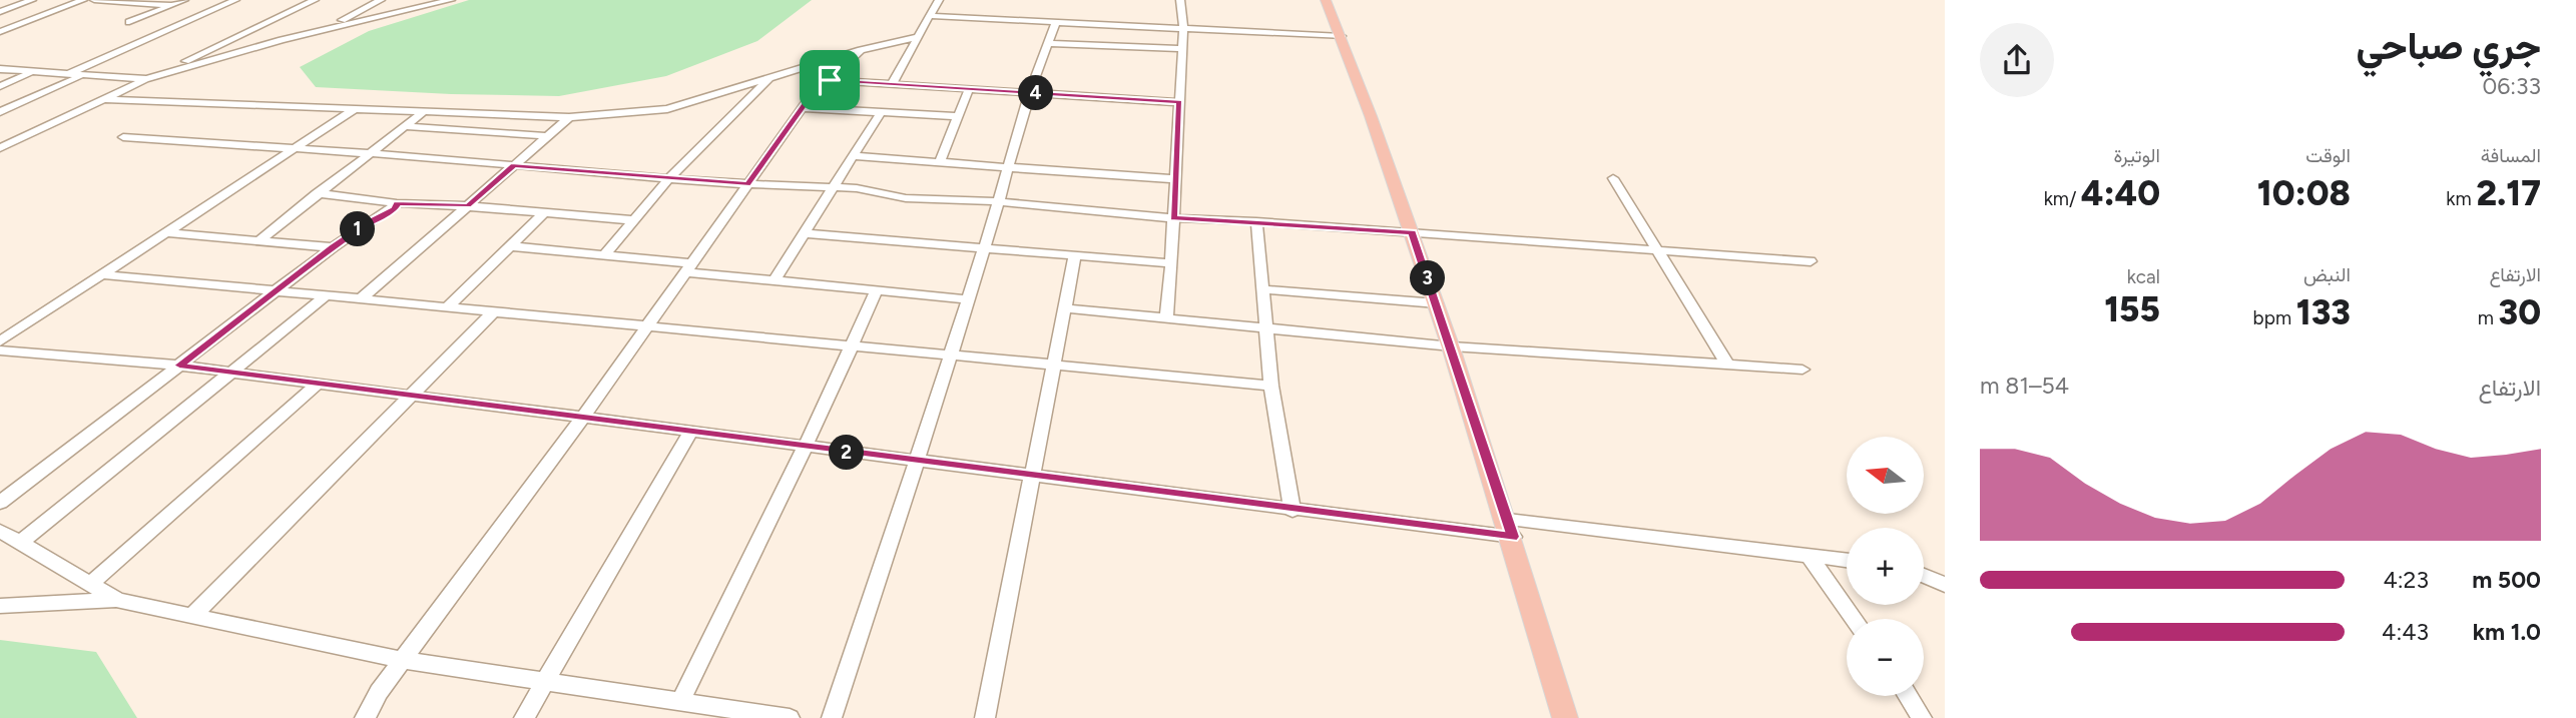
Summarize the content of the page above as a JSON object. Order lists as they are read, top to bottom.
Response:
{
  "north": "left",
  "page": {
    "heading": ["جري صباحي", "06:33"],
    "pins": [
      "4",
      "1",
      "3",
      "2"
    ],
    "stats": [
      ["المسافة", "2.17 km"],
      ["الوقت", "10:08"],
      ["الوتيرة", "4:40 /km"],
      ["الارتفاع", "30 m"],
      ["النبض", "133 bpm"],
      ["kcal", "155"]
    ],
    "chart": ["الارتفاع", "54–81 m"],
    "map_buttons": ["+", "−"],
    "list": [
      {
        "name": "500 m",
        "note": "4:23"
      },
      {
        "name": "1.0 km",
        "note": "4:43"
      }
    ]
  }
}
